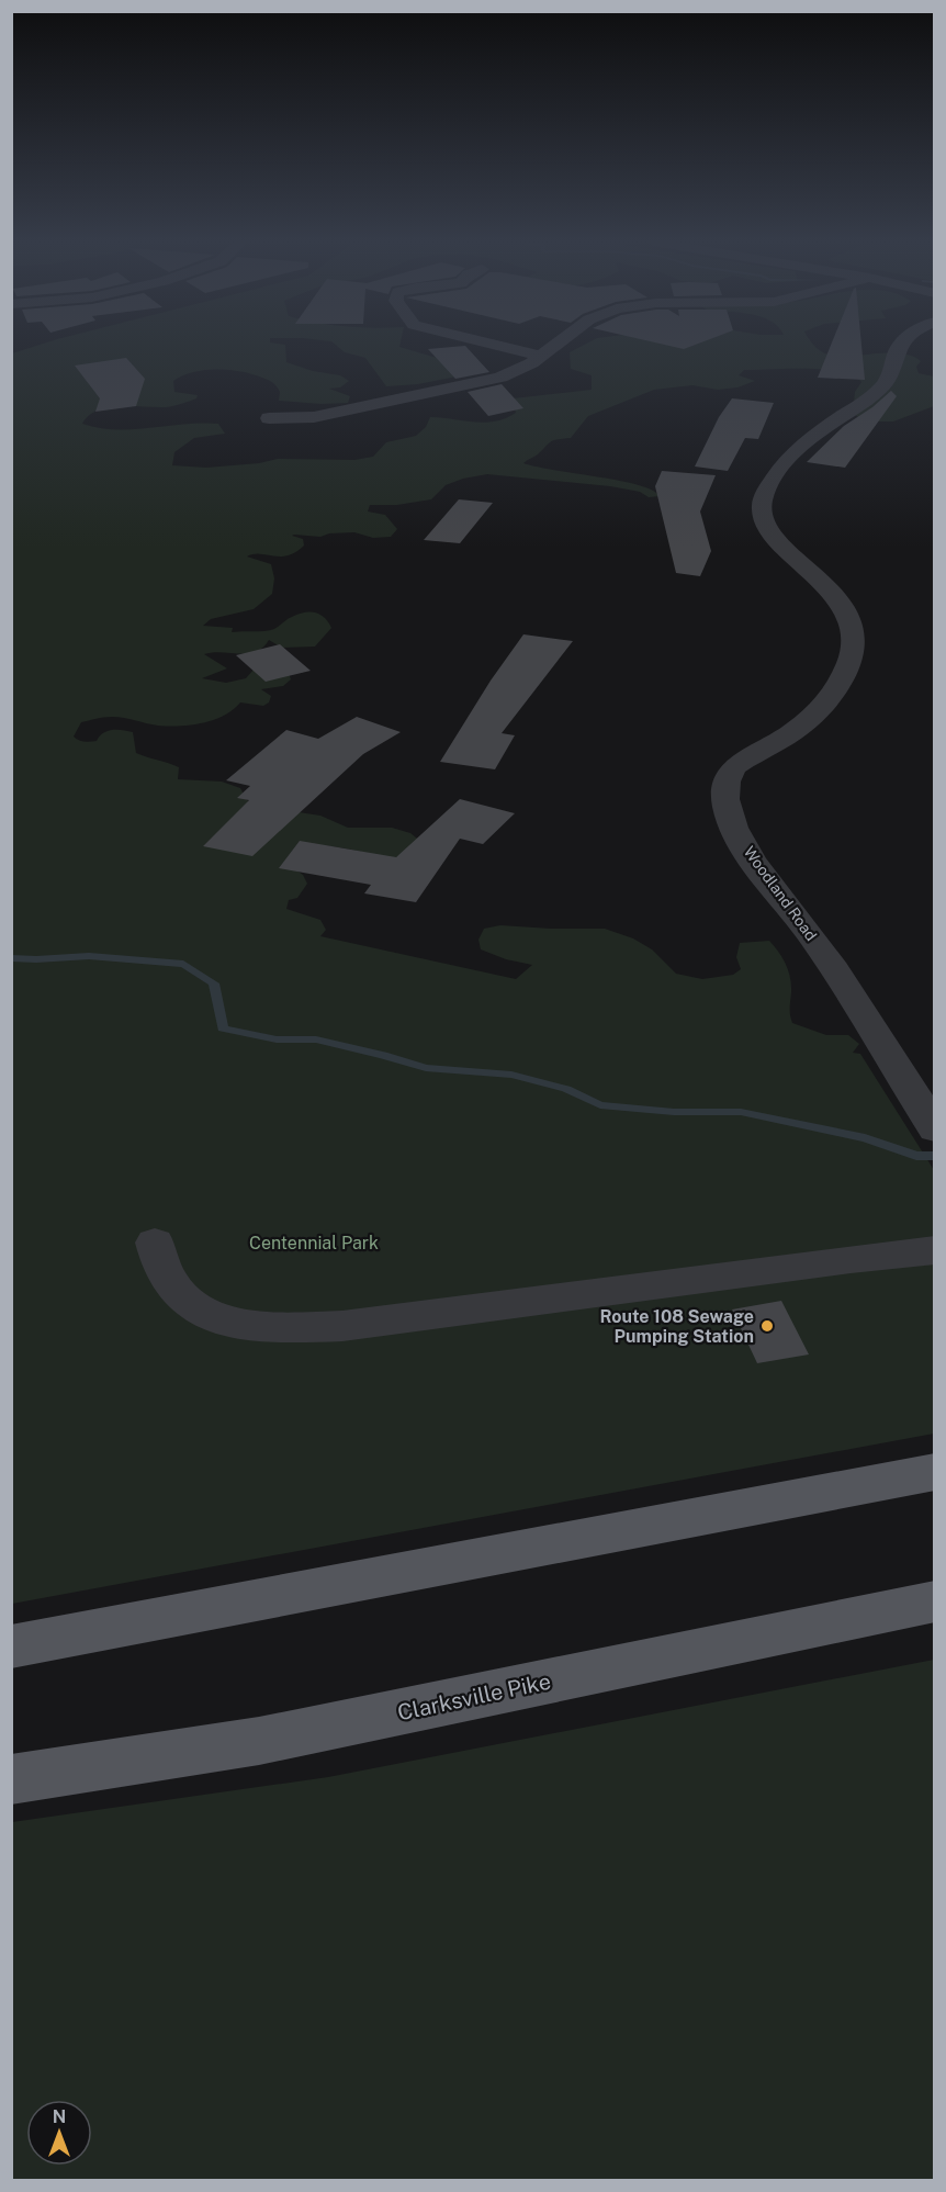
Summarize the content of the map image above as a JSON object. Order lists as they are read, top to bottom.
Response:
{
  "streets": {
    "main road": ["Clarksville Pike"],
    "street": ["Woodland Road"]
  },
  "parks": ["Centennial Park"],
  "places": ["Route 108 Sewage Pumping Station"],
  "north": "top"
}
